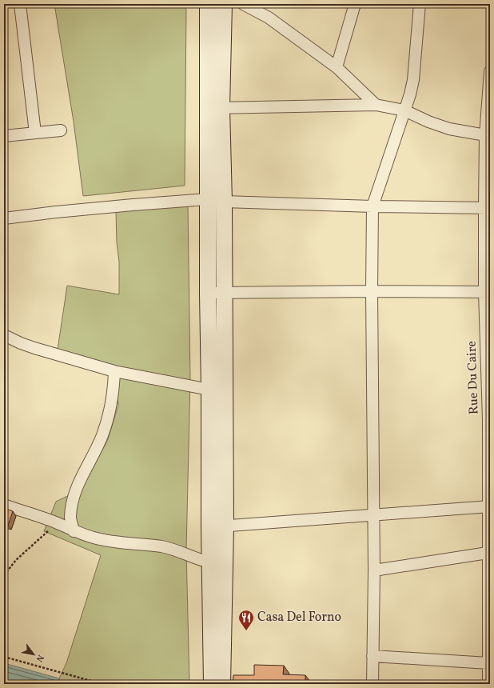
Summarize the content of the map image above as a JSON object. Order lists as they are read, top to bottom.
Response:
{
  "streets": {
    "street": ["Rue Du Caire"]
  },
  "places": {
    "restaurant": ["Casa Del Forno"]
  },
  "north": "bottom right"
}
